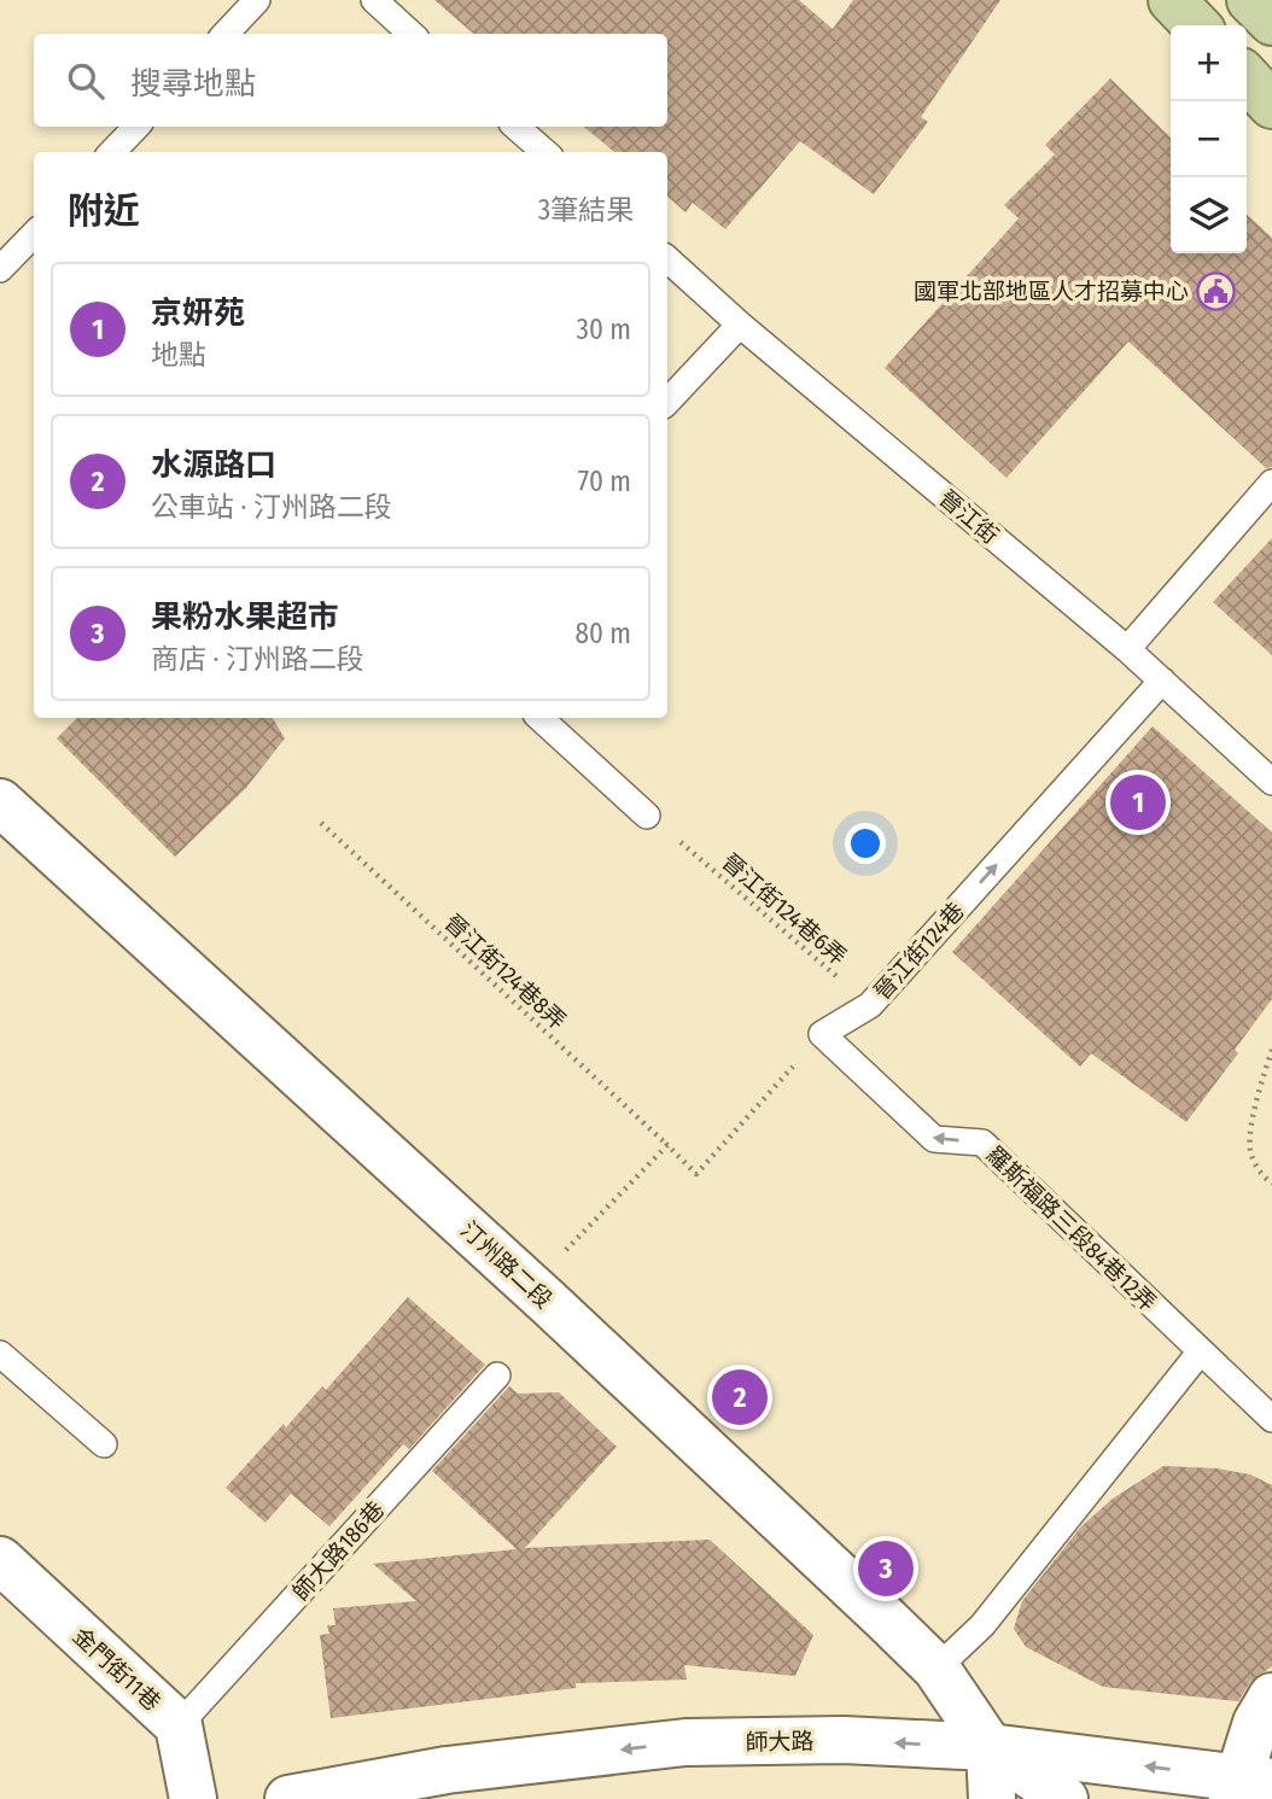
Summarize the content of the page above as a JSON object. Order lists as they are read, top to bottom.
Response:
{
  "streets": {
    "street": ["汀州路二段", "金門街11巷", "師大路"],
    "lane": [
      "晉江街",
      "晉江街124巷",
      "羅斯福路三段84巷12弄",
      "師大路186巷"
    ],
    "path": ["晉江街124巷6弄", "晉江街124巷8弄"]
  },
  "crossings": [
    ["晉江街", "晉江街124巷"],
    ["晉江街124巷6弄", "晉江街124巷"],
    ["晉江街124巷", "羅斯福路三段84巷12弄"],
    ["汀州路二段", "師大路"],
    ["師大路186巷", "金門街11巷"]
  ],
  "one_way": ["晉江街124巷", "羅斯福路三段84巷12弄", "師大路"],
  "places": {
    "public building": ["國軍北部地區人才招募中心"]
  },
  "page": {
    "map_buttons": ["+", "−"],
    "search": "搜尋地點",
    "heading": ["附近", "3筆結果"],
    "list": [
      {
        "mark": "1",
        "name": "京妍苑",
        "note": "地點",
        "value": "30 m"
      },
      {
        "mark": "2",
        "name": "水源路口",
        "note": "公車站 · 汀州路二段",
        "value": "70 m"
      },
      {
        "mark": "3",
        "name": "果粉水果超市",
        "note": "商店 · 汀州路二段",
        "value": "80 m"
      }
    ],
    "pins": ["1", "2", "3"]
  }
}
